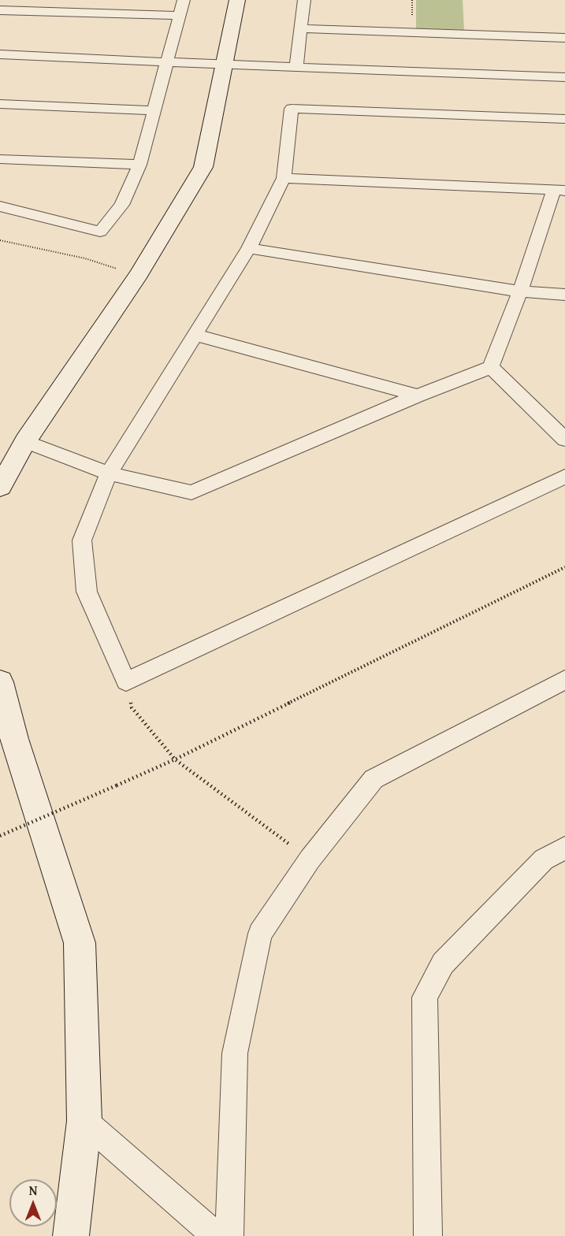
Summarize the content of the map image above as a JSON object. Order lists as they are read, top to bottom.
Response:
{
  "north": "top"
}
